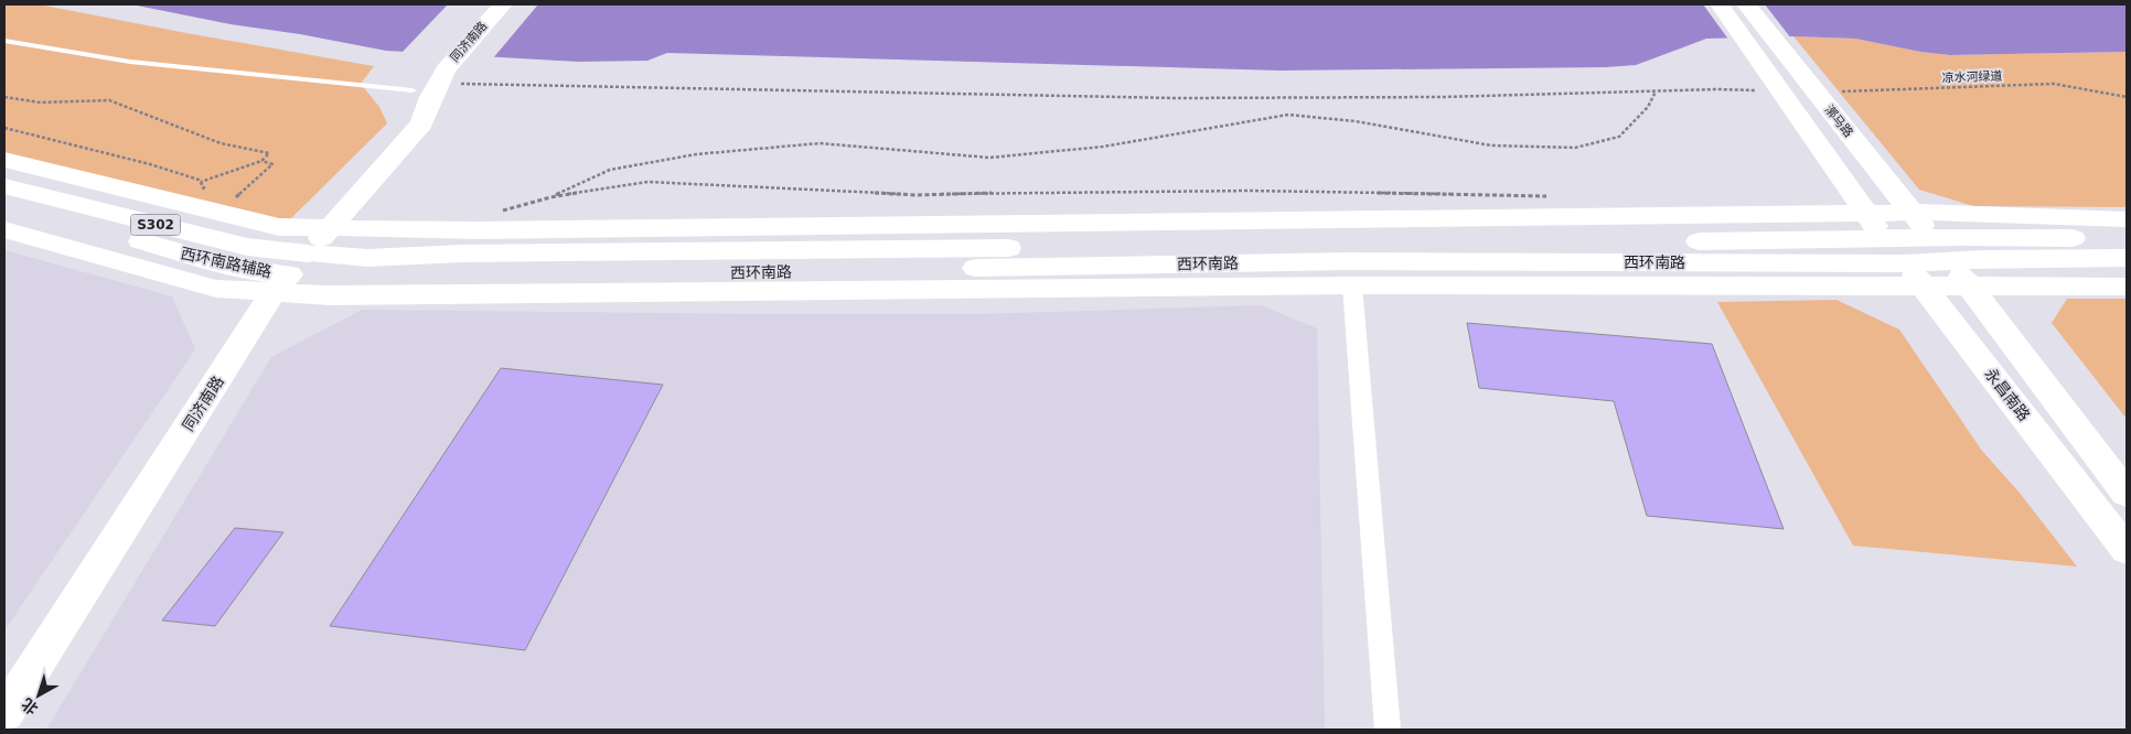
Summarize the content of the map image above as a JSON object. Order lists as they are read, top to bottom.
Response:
{
  "streets": {
    "street": [
      "同济南路",
      "漷马路",
      "S302",
      "西环南路辅路",
      "西环南路",
      "永昌南路"
    ],
    "path": ["凉水河绿道"]
  },
  "crossings": [
    ["同济南路", "S302"],
    ["同济南路", "西环南路辅路"],
    ["同济南路", "西环南路"],
    ["凉水河绿道", "漷马路"],
    ["漷马路", "西环南路"],
    ["漷马路", "永昌南路"],
    ["S302", "西环南路辅路"],
    ["S302", "西环南路"],
    ["西环南路辅路", "西环南路"],
    ["西环南路", "永昌南路"]
  ],
  "north": "bottom left"
}
